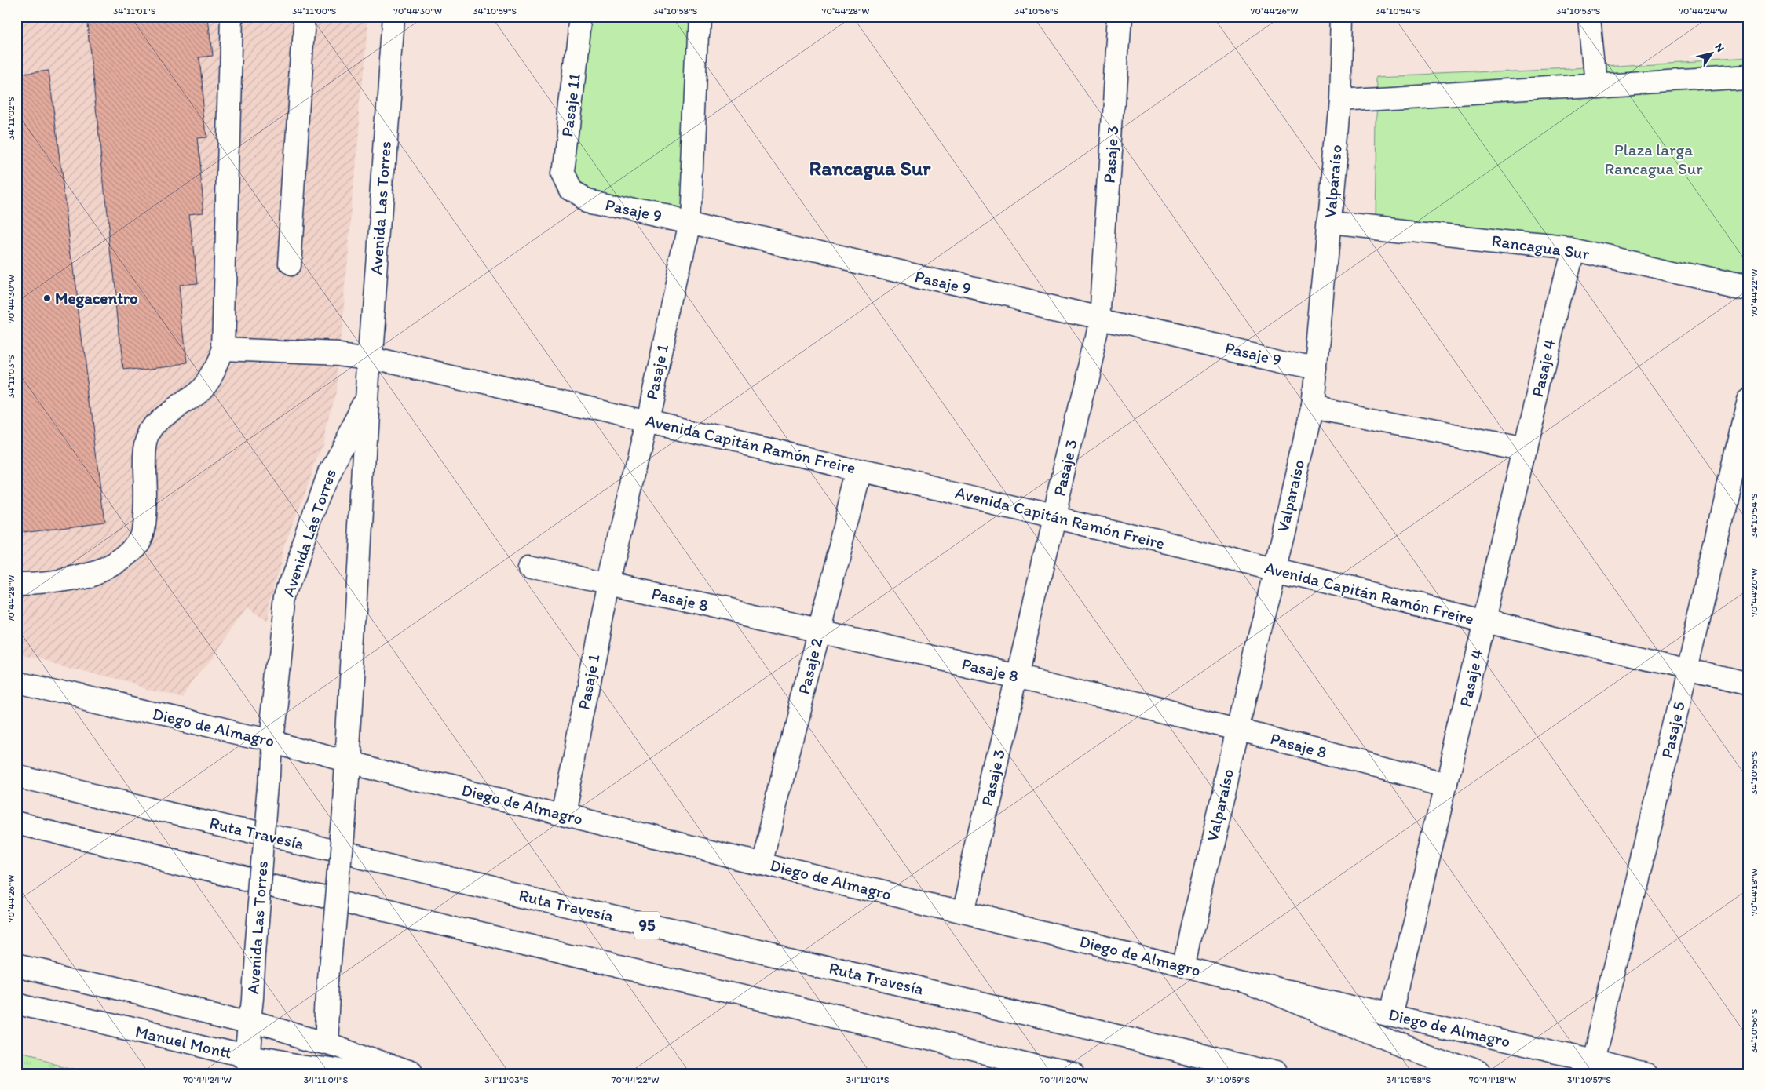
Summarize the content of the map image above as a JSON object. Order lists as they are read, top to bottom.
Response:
{
  "streets": {
    "main road": [
      "Pasaje 11",
      "Pasaje 3",
      "Valparaíso",
      "Avenida Las Torres",
      "Pasaje 9",
      "Rancagua Sur",
      "Pasaje 4",
      "Pasaje 1",
      "Avenida Capitán Ramón Freire",
      "Pasaje 8",
      "Pasaje 2",
      "Diego de Almagro",
      "Pasaje 5",
      "Ruta Travesía",
      "95",
      "Manuel Montt"
    ]
  },
  "crossings": [
    ["Pasaje 11", "Pasaje 9"],
    ["Pasaje 3", "Pasaje 9"],
    ["Pasaje 3", "Avenida Capitán Ramón Freire"],
    ["Pasaje 3", "Pasaje 8"],
    ["Pasaje 3", "Diego de Almagro"],
    ["Valparaíso", "Pasaje 9"],
    ["Valparaíso", "Rancagua Sur"],
    ["Valparaíso", "Avenida Capitán Ramón Freire"],
    ["Valparaíso", "Pasaje 8"],
    ["Valparaíso", "Diego de Almagro"],
    ["Avenida Las Torres", "Avenida Capitán Ramón Freire"],
    ["Avenida Las Torres", "Diego de Almagro"],
    ["Avenida Las Torres", "Manuel Montt"],
    ["Pasaje 9", "Pasaje 1"],
    ["Rancagua Sur", "Pasaje 4"],
    ["Pasaje 4", "Avenida Capitán Ramón Freire"],
    ["Pasaje 4", "Pasaje 8"],
    ["Pasaje 4", "Diego de Almagro"],
    ["Pasaje 1", "Avenida Capitán Ramón Freire"],
    ["Pasaje 1", "Pasaje 8"],
    ["Pasaje 1", "Diego de Almagro"],
    ["Avenida Capitán Ramón Freire", "Pasaje 2"],
    ["Avenida Capitán Ramón Freire", "Pasaje 5"],
    ["Pasaje 8", "Pasaje 2"],
    ["Pasaje 2", "Diego de Almagro"],
    ["Diego de Almagro", "Pasaje 5"]
  ],
  "districts": ["Rancagua Sur"],
  "parks": ["Plaza larga Rancagua Sur"],
  "places": ["Megacentro"],
  "north": "top right",
  "coordinates": [
    "34°11'01\"S",
    "34°11'00\"S",
    "70°44'30\"W",
    "34°10'59\"S",
    "34°10'58\"S",
    "70°44'28\"W",
    "34°10'56\"S",
    "70°44'26\"W",
    "34°10'54\"S",
    "34°10'53\"S",
    "70°44'24\"W",
    "34°11'02\"S",
    "70°44'22\"W",
    "34°11'03\"S",
    "70°44'20\"W",
    "34°10'55\"S",
    "70°44'18\"W",
    "34°11'04\"S",
    "34°10'57\"S"
  ]
}
